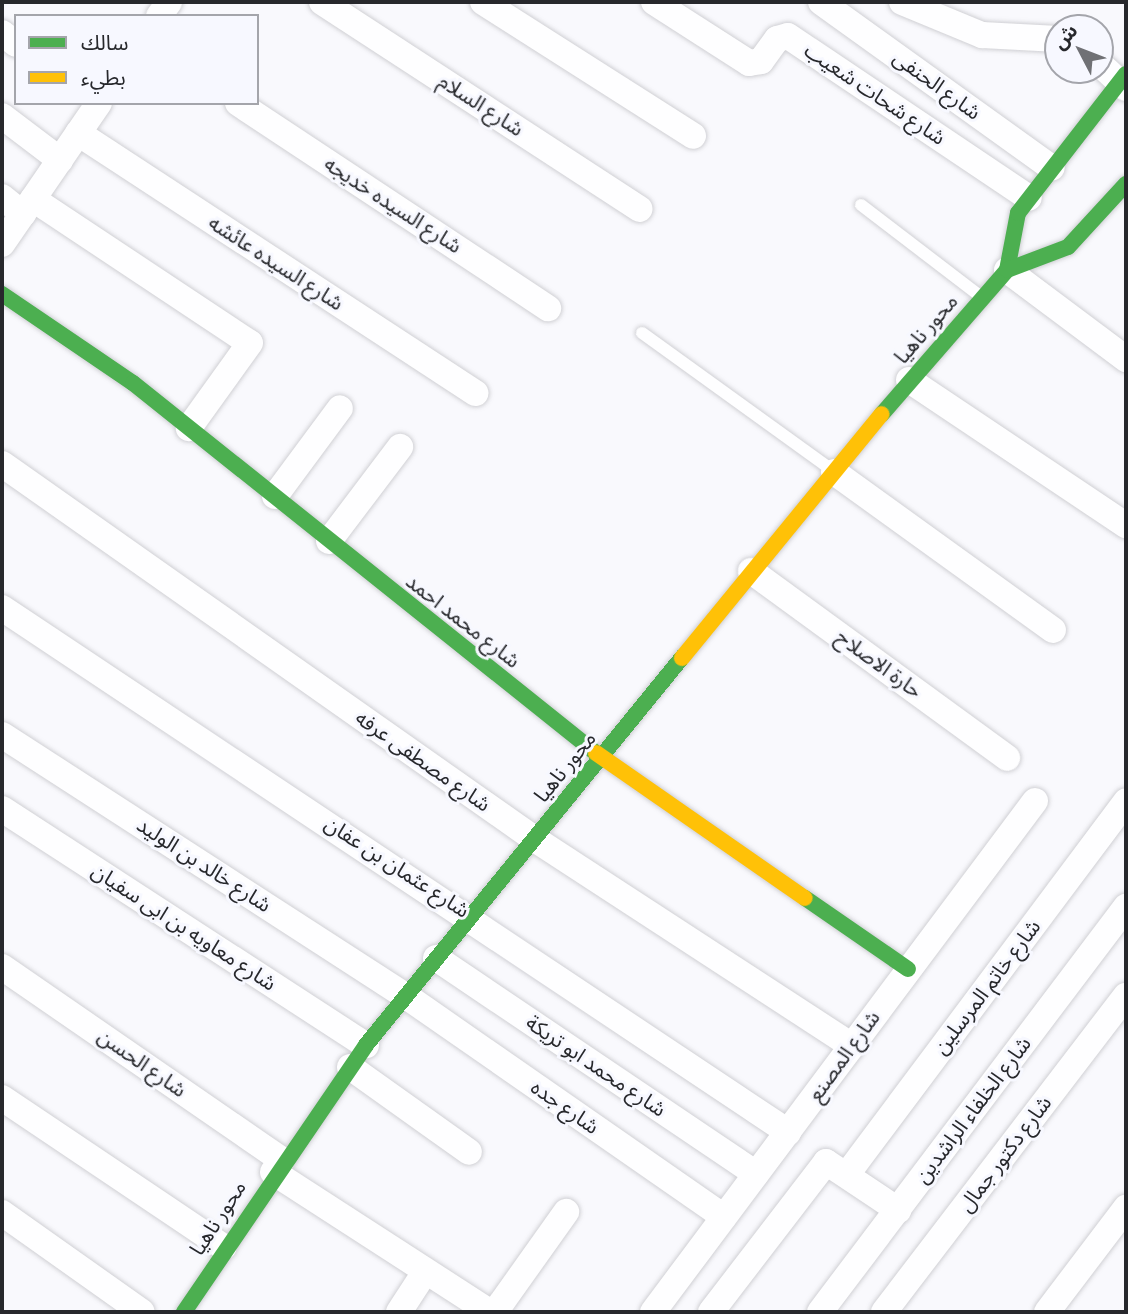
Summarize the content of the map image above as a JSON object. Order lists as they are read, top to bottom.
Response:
{
  "streets": {
    "main road": ["محور ناهيا", "شارع محمد احمد"],
    "street": [
      "شارع الحنفى",
      "شارع شحات شعيب",
      "شارع السلام",
      "شارع السيده خديجه",
      "شارع السيده عائشه",
      "حارة الاصلاح",
      "شارع مصطفى عرفه",
      "شارع خالد بن الوليد",
      "شارع عثمان بن عفان",
      "شارع معاويه بن ابى سفيان",
      "شارع خاتم المرسلين",
      "شارع المصنع",
      "شارع الحسن",
      "شارع محمد ابو تريكة",
      "شارع جده",
      "شارع الخلفاء الراشدين",
      "شارع دكتور جمال"
    ]
  },
  "crossings": [
    ["محور ناهيا", "شارع محمد احمد"],
    ["محور ناهيا", "حارة الاصلاح"],
    ["محور ناهيا", "شارع مصطفى عرفه"],
    ["محور ناهيا", "شارع خالد بن الوليد"],
    ["محور ناهيا", "شارع عثمان بن عفان"],
    ["محور ناهيا", "شارع معاويه بن ابى سفيان"],
    ["محور ناهيا", "شارع الحسن"],
    ["محور ناهيا", "شارع محمد ابو تريكة"],
    ["محور ناهيا", "شارع جده"],
    ["شارع محمد احمد", "شارع المصنع"],
    ["شارع مصطفى عرفه", "شارع المصنع"],
    ["شارع خالد بن الوليد", "شارع جده"],
    ["شارع عثمان بن عفان", "شارع المصنع"],
    ["شارع المصنع", "شارع محمد ابو تريكة"],
    ["شارع المصنع", "شارع جده"]
  ],
  "legend": ["سالك", "بطيء"],
  "north": "top left"
}
